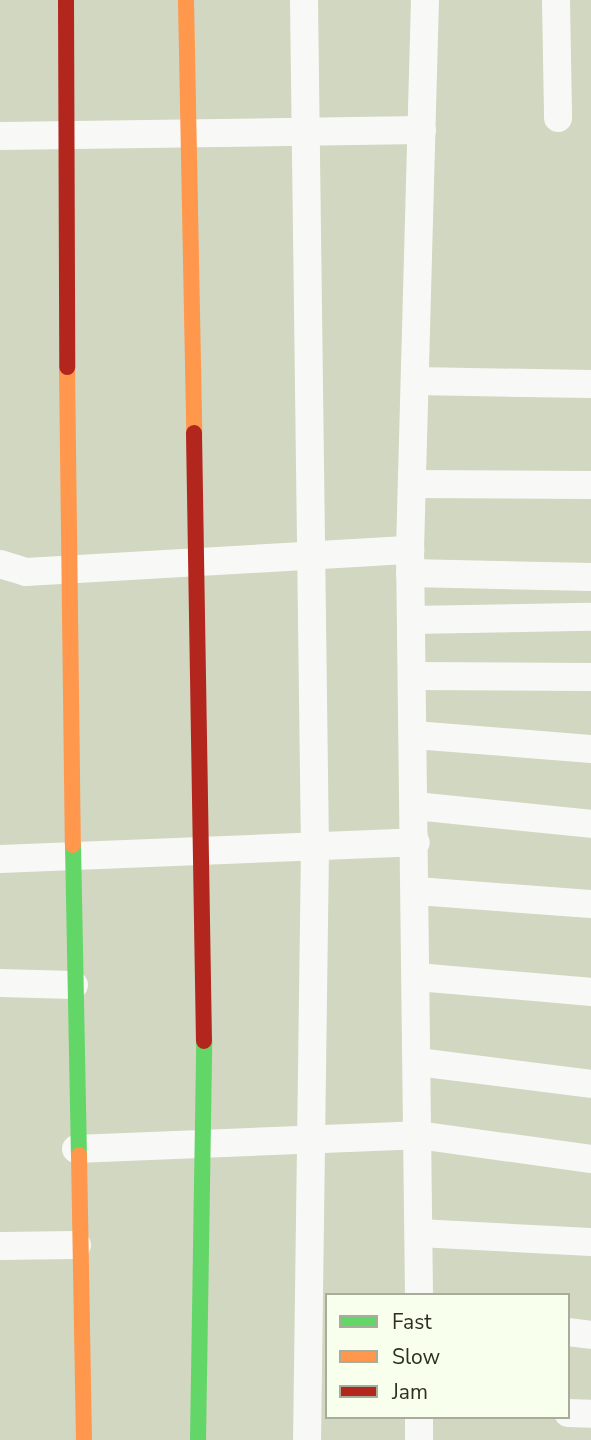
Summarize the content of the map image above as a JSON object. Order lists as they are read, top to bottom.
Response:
{
  "legend": ["Fast", "Slow", "Jam"]
}
